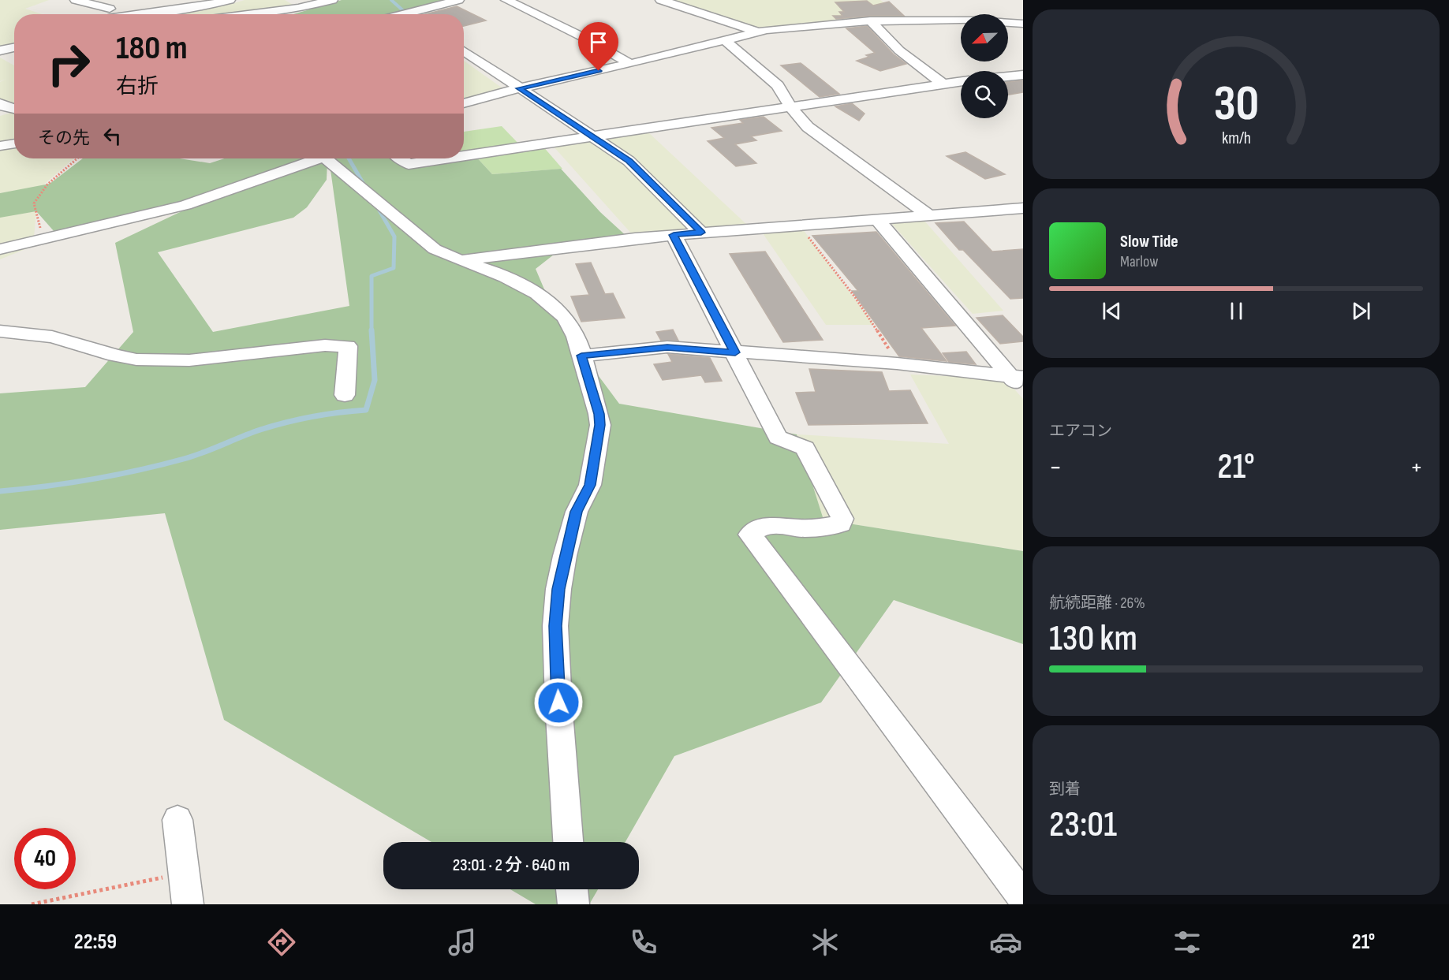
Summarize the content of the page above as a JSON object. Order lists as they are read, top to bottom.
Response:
{
  "north": "bottom left",
  "page": {
    "turn": ["180 m", "右折"],
    "then": "その先",
    "song": ["Slow Tide", "Marlow"],
    "tile": [
      "エアコン",
      ["航続距離 · 26%", "130 km"],
      ["到着", "23:01"]
    ],
    "heat": ["−", "21°", "+"],
    "limit": "40",
    "trip": "23:01 · 2 分 · 640 m",
    "tabs": ["22:59", "21°"],
    "gauge": ["30", "km/h"]
  }
}
